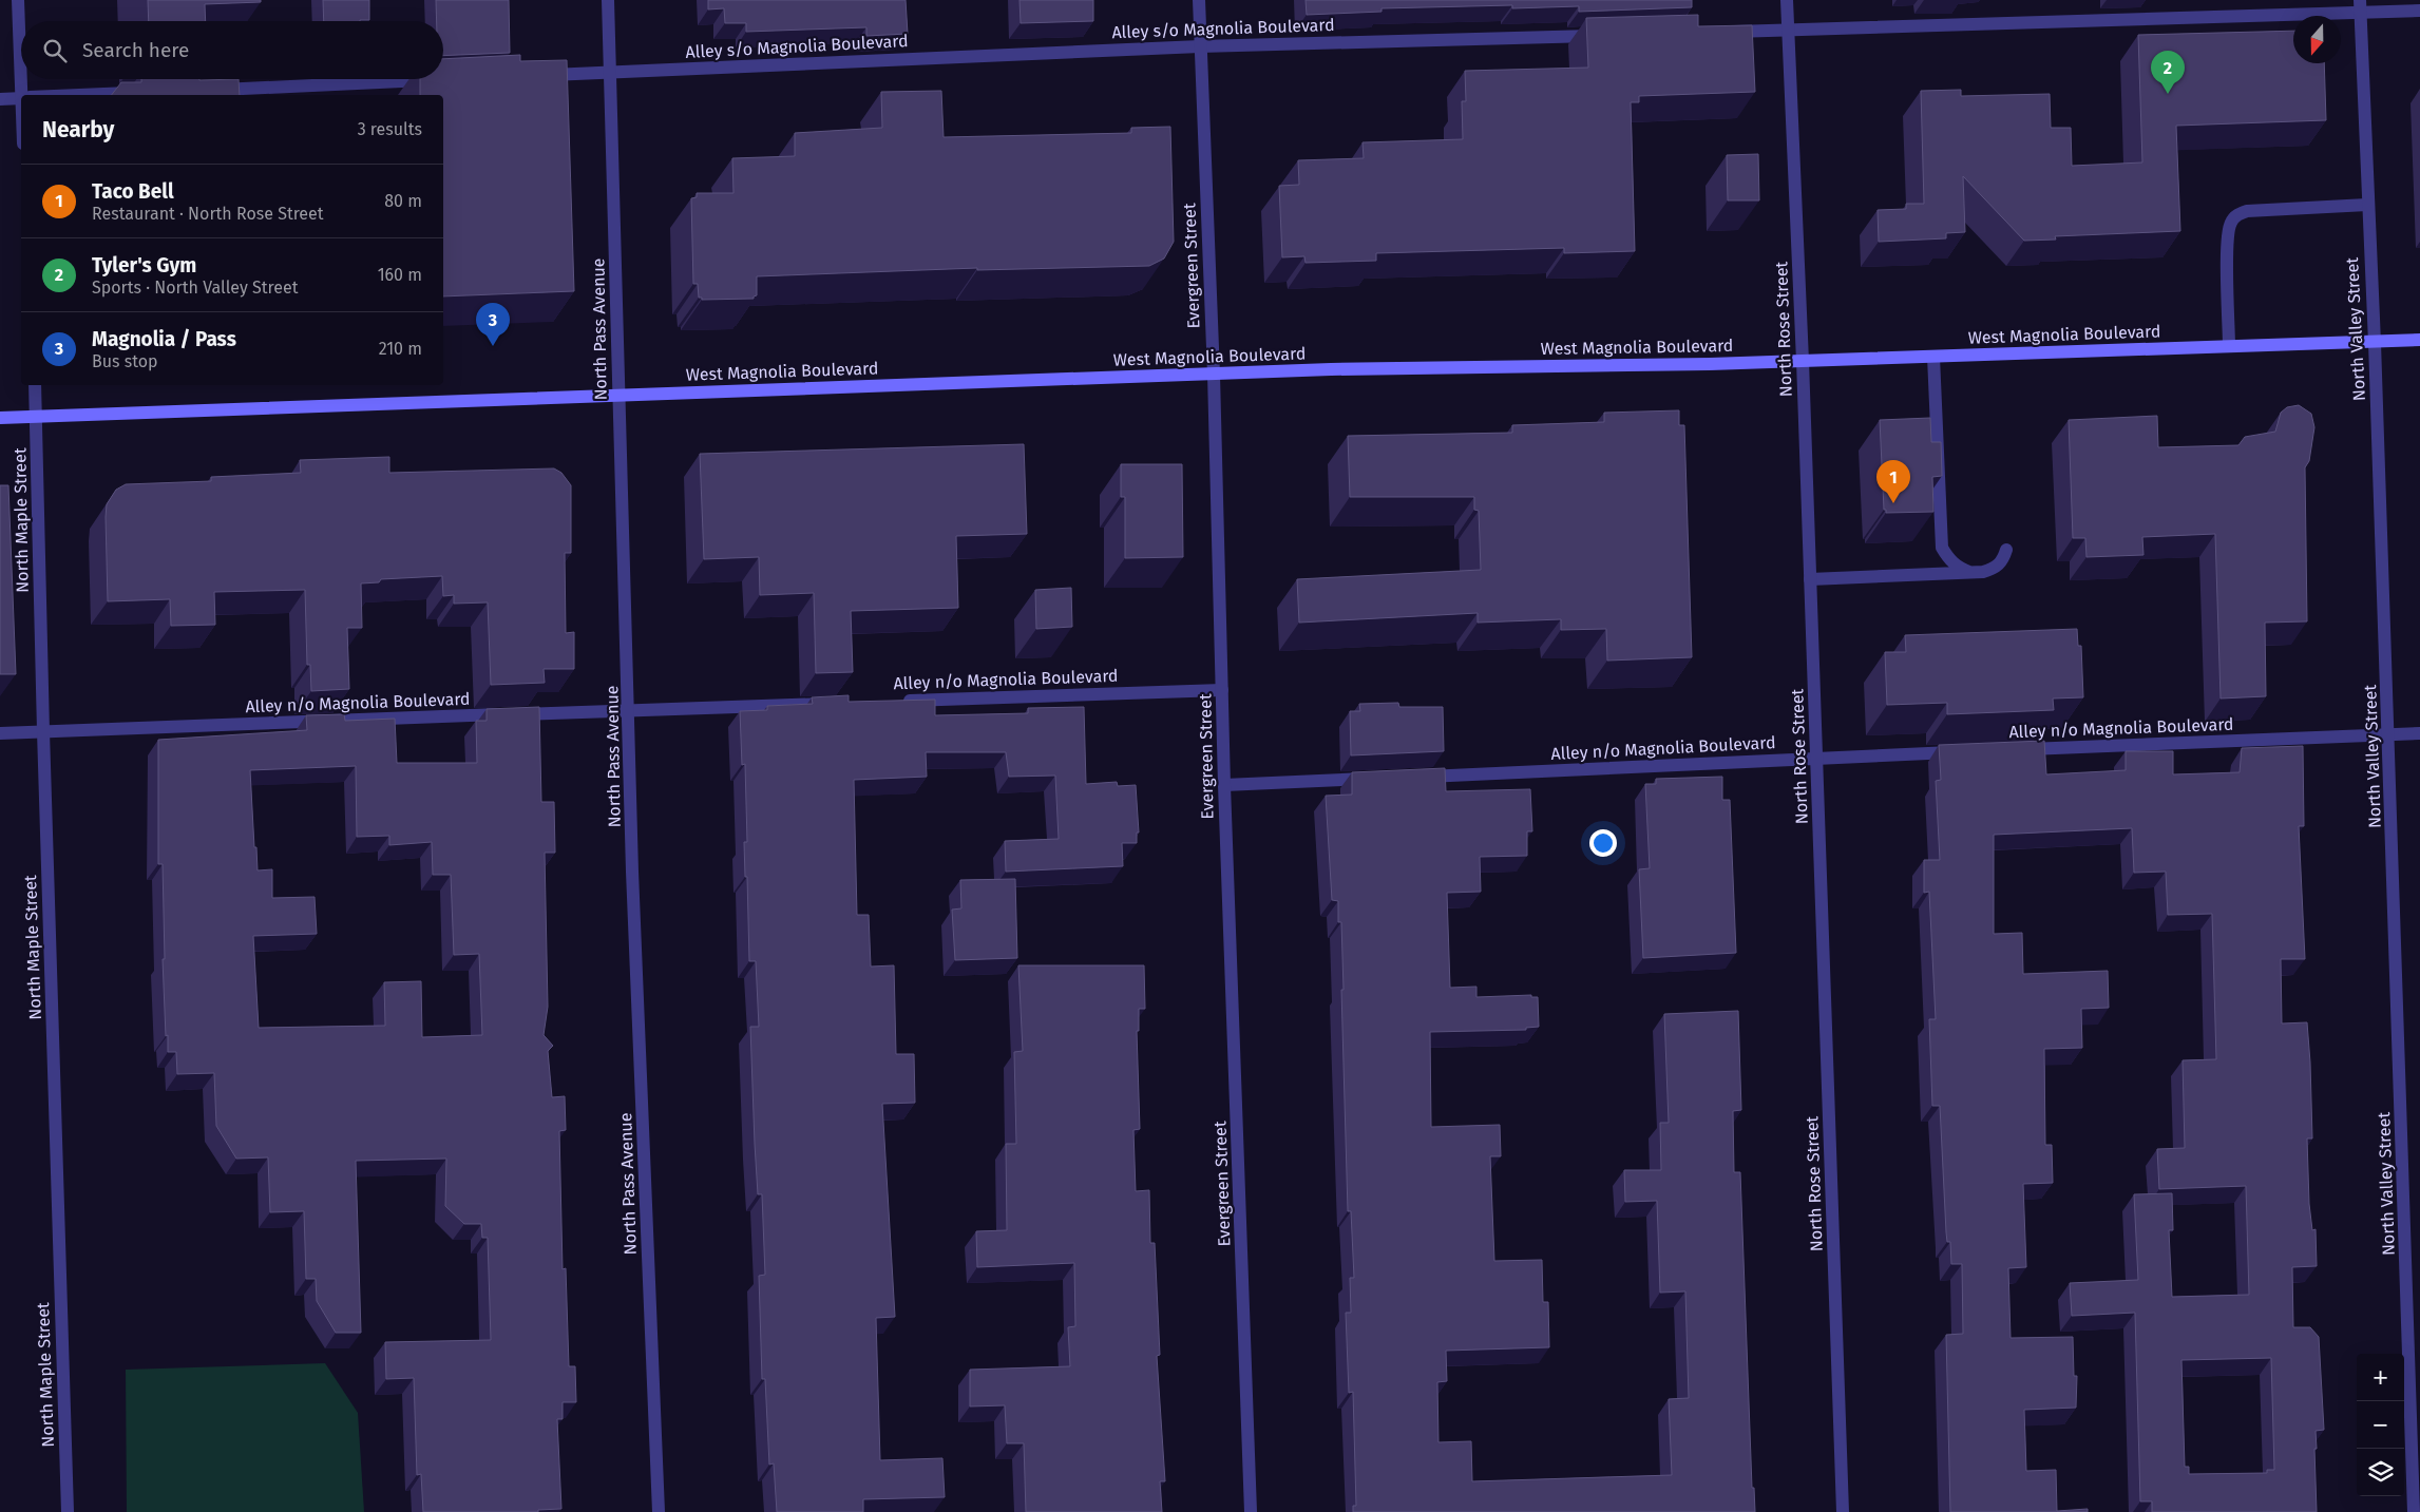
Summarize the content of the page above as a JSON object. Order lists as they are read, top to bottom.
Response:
{
  "streets": {
    "main road": ["West Magnolia Boulevard"],
    "street": [
      "Alley s/o Magnolia Boulevard",
      "Evergreen Street",
      "North Pass Avenue",
      "North Rose Street",
      "North Valley Street",
      "North Maple Street",
      "Alley n/o Magnolia Boulevard"
    ]
  },
  "crossings": [
    ["Alley s/o Magnolia Boulevard", "Evergreen Street"],
    ["Alley s/o Magnolia Boulevard", "North Pass Avenue"],
    ["Evergreen Street", "West Magnolia Boulevard"],
    ["Evergreen Street", "Alley n/o Magnolia Boulevard"],
    ["North Pass Avenue", "West Magnolia Boulevard"],
    ["North Pass Avenue", "Alley n/o Magnolia Boulevard"],
    ["North Rose Street", "West Magnolia Boulevard"],
    ["North Rose Street", "Alley n/o Magnolia Boulevard"],
    ["North Valley Street", "West Magnolia Boulevard"],
    ["North Valley Street", "Alley n/o Magnolia Boulevard"],
    ["West Magnolia Boulevard", "North Maple Street"],
    ["North Maple Street", "Alley n/o Magnolia Boulevard"]
  ],
  "north": "bottom",
  "page": {
    "search": "Search here",
    "pins": ["2", "3", "1"],
    "heading": ["Nearby", "3 results"],
    "list": [
      {
        "mark": "1",
        "name": "Taco Bell",
        "note": "Restaurant · North Rose Street",
        "value": "80 m"
      },
      {
        "mark": "2",
        "name": "Tyler's Gym",
        "note": "Sports · North Valley Street",
        "value": "160 m"
      },
      {
        "mark": "3",
        "name": "Magnolia / Pass",
        "note": "Bus stop",
        "value": "210 m"
      }
    ],
    "map_buttons": ["+", "−"]
  }
}
